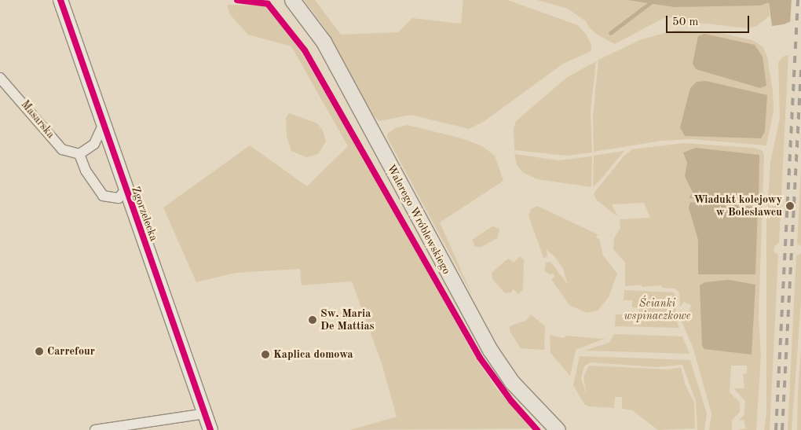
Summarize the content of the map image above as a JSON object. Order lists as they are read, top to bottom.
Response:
{
  "streets": {
    "main road": ["Walerego Wróblewskiego"],
    "street": ["Masarska", "Zgorzelecka"]
  },
  "parks": ["Ścianki wspinaczkowe"],
  "places": [
    "Wiadukt kolejowy w Bolesławcu",
    "Sw. Maria De Mattias",
    "Carrefour",
    "Kaplica domowa"
  ],
  "scale_bar": "50 m"
}
